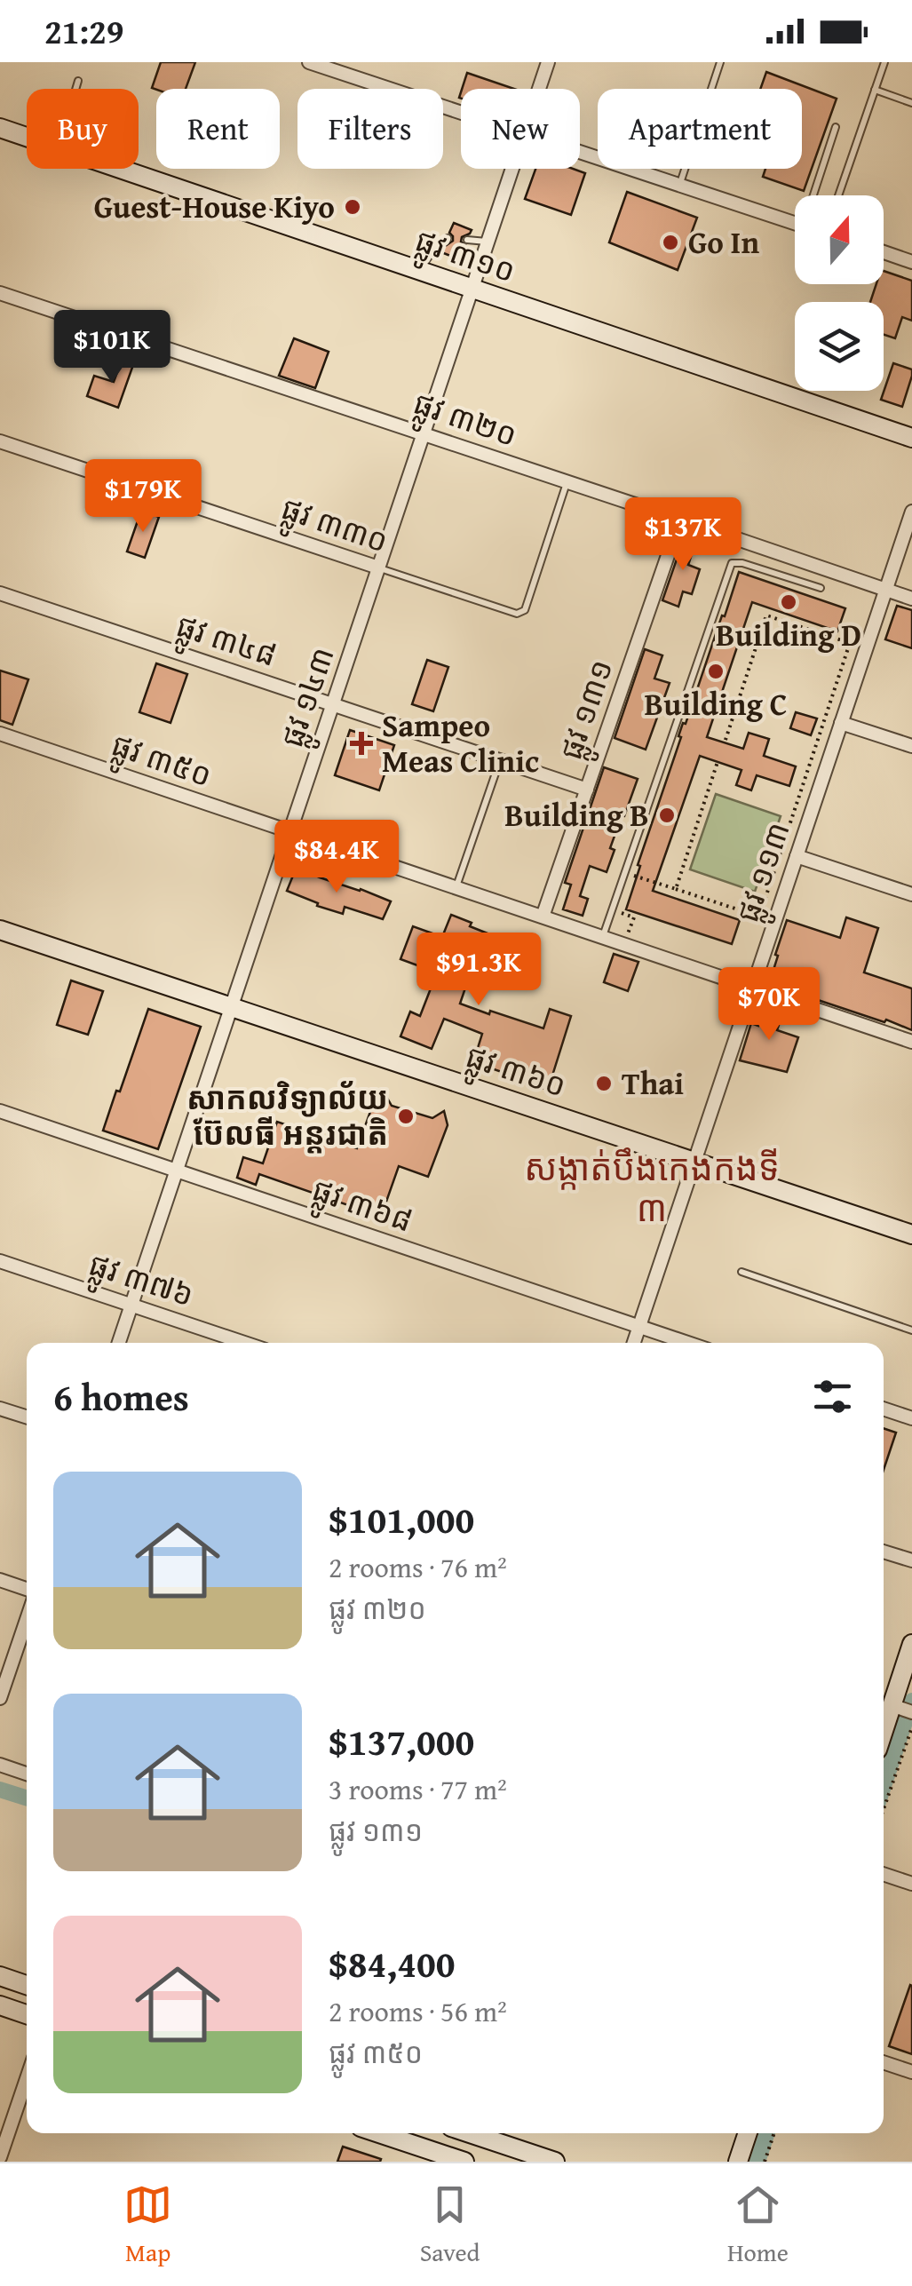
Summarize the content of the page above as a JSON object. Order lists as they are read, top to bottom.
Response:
{
  "streets": {
    "street": [
      "ផ្លូវ ៣១០",
      "ផ្លូវ ៣២០",
      "ផ្លូវ ៣៣០",
      "ផ្លូវ ៣៤៨",
      "ផ្លូវ ១៤៣",
      "ផ្លូវ ១៣១",
      "ផ្លូវ ៣៥០",
      "ផ្លូវ ១១៣",
      "ផ្លូវ ៣៦០",
      "ផ្លូវ ៣៦៨",
      "ផ្លូវ ៣៧៦"
    ]
  },
  "crossings": [
    ["ផ្លូវ ៣១០", "ផ្លូវ ១៤៣"],
    ["ផ្លូវ ៣២០", "ផ្លូវ ៣៣០"],
    ["ផ្លូវ ៣២០", "ផ្លូវ ១៤៣"],
    ["ផ្លូវ ៣២០", "ផ្លូវ ១៣១"],
    ["ផ្លូវ ៣២០", "ផ្លូវ ១១៣"],
    ["ផ្លូវ ៣៣០", "ផ្លូវ ១៤៣"],
    ["ផ្លូវ ៣៤៨", "ផ្លូវ ១៤៣"],
    ["ផ្លូវ ៣៤៨", "ផ្លូវ ១៣១"],
    ["ផ្លូវ ១៤៣", "ផ្លូវ ៣៥០"],
    ["ផ្លូវ ១៤៣", "ផ្លូវ ៣៦០"],
    ["ផ្លូវ ១៤៣", "ផ្លូវ ៣៦៨"],
    ["ផ្លូវ ១៤៣", "ផ្លូវ ៣៧៦"],
    ["ផ្លូវ ១៣១", "ផ្លូវ ៣៥០"],
    ["ផ្លូវ ៣៥០", "ផ្លូវ ១១៣"],
    ["ផ្លូវ ១១៣", "ផ្លូវ ៣៦០"],
    ["ផ្លូវ ១១៣", "ផ្លូវ ៣៦៨"]
  ],
  "districts": ["សង្កាត់បឹងកេងកងទី ៣"],
  "places": {
    "other": [
      "Guest-House Kiyo",
      "Go In",
      "Building D",
      "Building C",
      "Building B",
      "Thai",
      "សាកលវិទ្យាល័យ ប៊ែលធី អន្តរជាតិ"
    ],
    "health": ["Sampeo Meas Clinic"]
  },
  "north": "top",
  "page": {
    "status": "21:29",
    "chip": [
      "Buy",
      "Rent",
      "Filters",
      "New",
      "Apartment"
    ],
    "price": [
      "$101K",
      "$179K",
      "$137K",
      "$84.4K",
      "$91.3K",
      "$70K"
    ],
    "heading": "6 homes",
    "list": [
      {
        "name": "$101,000",
        "note": "2 rooms · 76 m² · ផ្លូវ ៣២០"
      },
      {
        "name": "$137,000",
        "note": "3 rooms · 77 m² · ផ្លូវ ១៣១"
      },
      {
        "name": "$84,400",
        "note": "2 rooms · 56 m² · ផ្លូវ ៣៥០"
      }
    ],
    "tabs": ["Map", "Saved", "Home"]
  }
}
